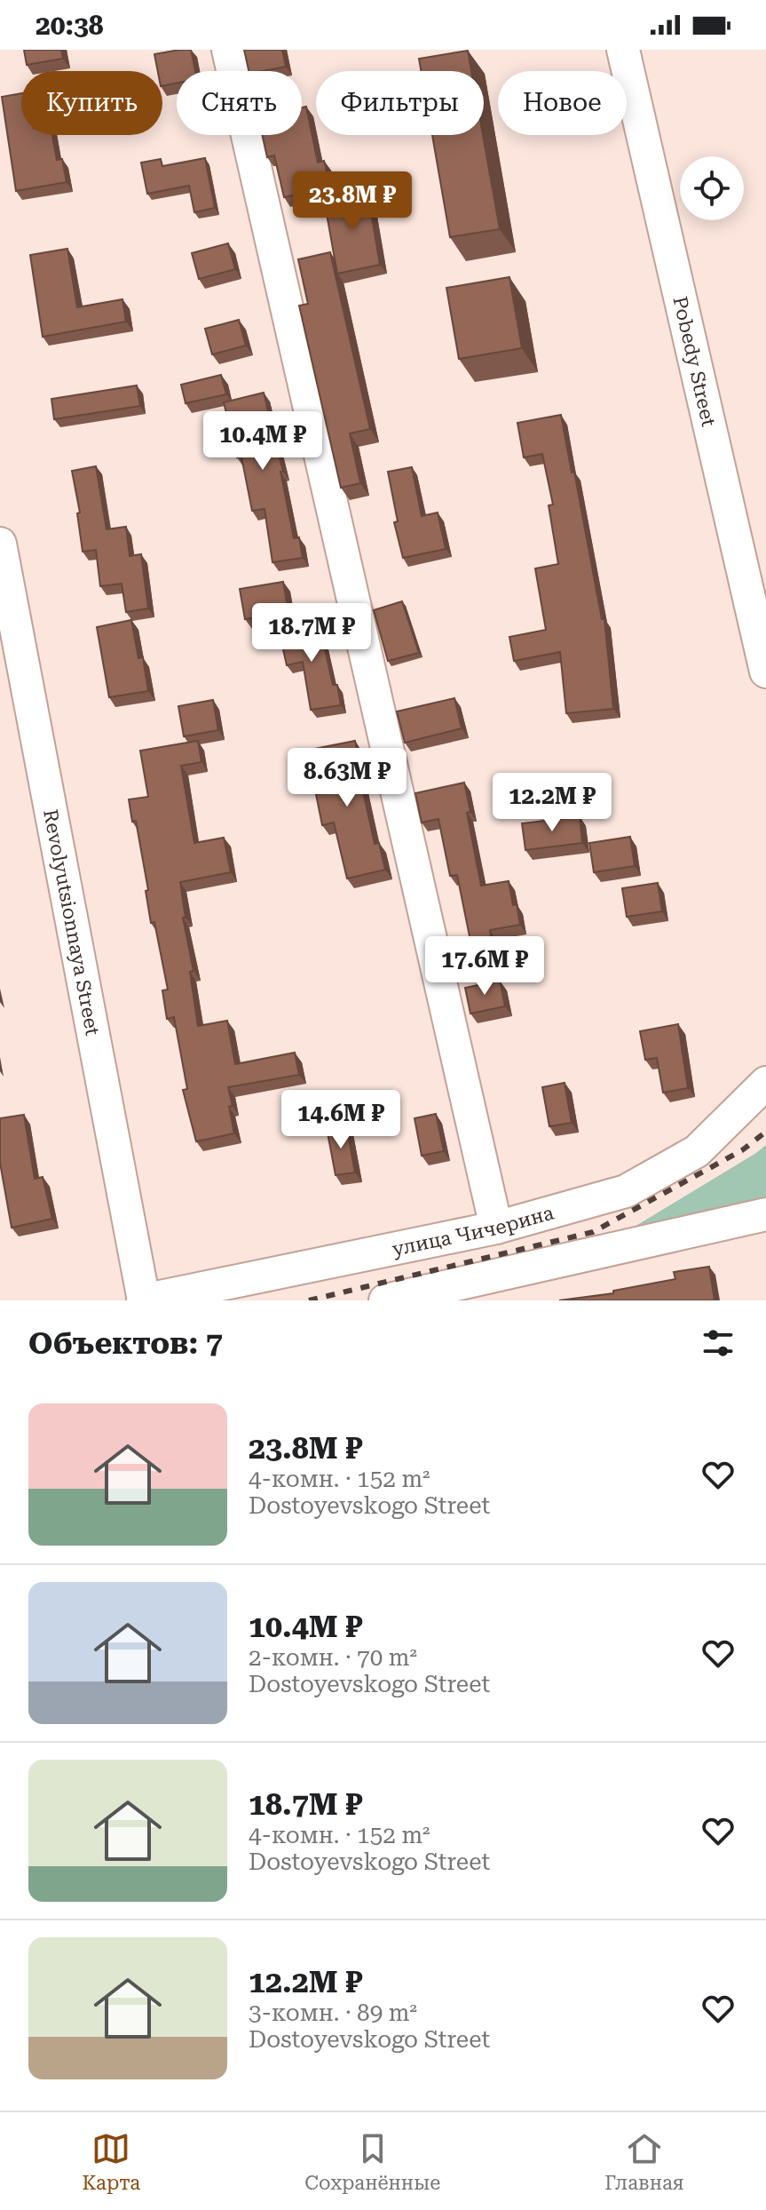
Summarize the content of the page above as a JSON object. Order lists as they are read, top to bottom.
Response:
{
  "streets": {
    "street": ["Pobedy Street", "Revolyutsionnaya Street", "улица Чичерина"]
  },
  "crossings": [
    ["Revolyutsionnaya Street", "улица Чичерина"]
  ],
  "page": {
    "status": "20:38",
    "chip": [
      "Купить",
      "Снять",
      "Фильтры",
      "Новое"
    ],
    "price": [
      "23.8M ₽",
      "10.4M ₽",
      "18.7M ₽",
      "8.63M ₽",
      "12.2M ₽",
      "17.6M ₽",
      "14.6M ₽"
    ],
    "heading": "Объектов: 7",
    "list": [
      {
        "name": "23.8M ₽",
        "note": "4-комн. · 152 m² · Dostoyevskogo Street"
      },
      {
        "name": "10.4M ₽",
        "note": "2-комн. · 70 m² · Dostoyevskogo Street"
      },
      {
        "name": "18.7M ₽",
        "note": "4-комн. · 152 m² · Dostoyevskogo Street"
      },
      {
        "name": "12.2M ₽",
        "note": "3-комн. · 89 m² · Dostoyevskogo Street"
      }
    ],
    "tabs": ["Карта", "Сохранённые", "Главная"]
  }
}
